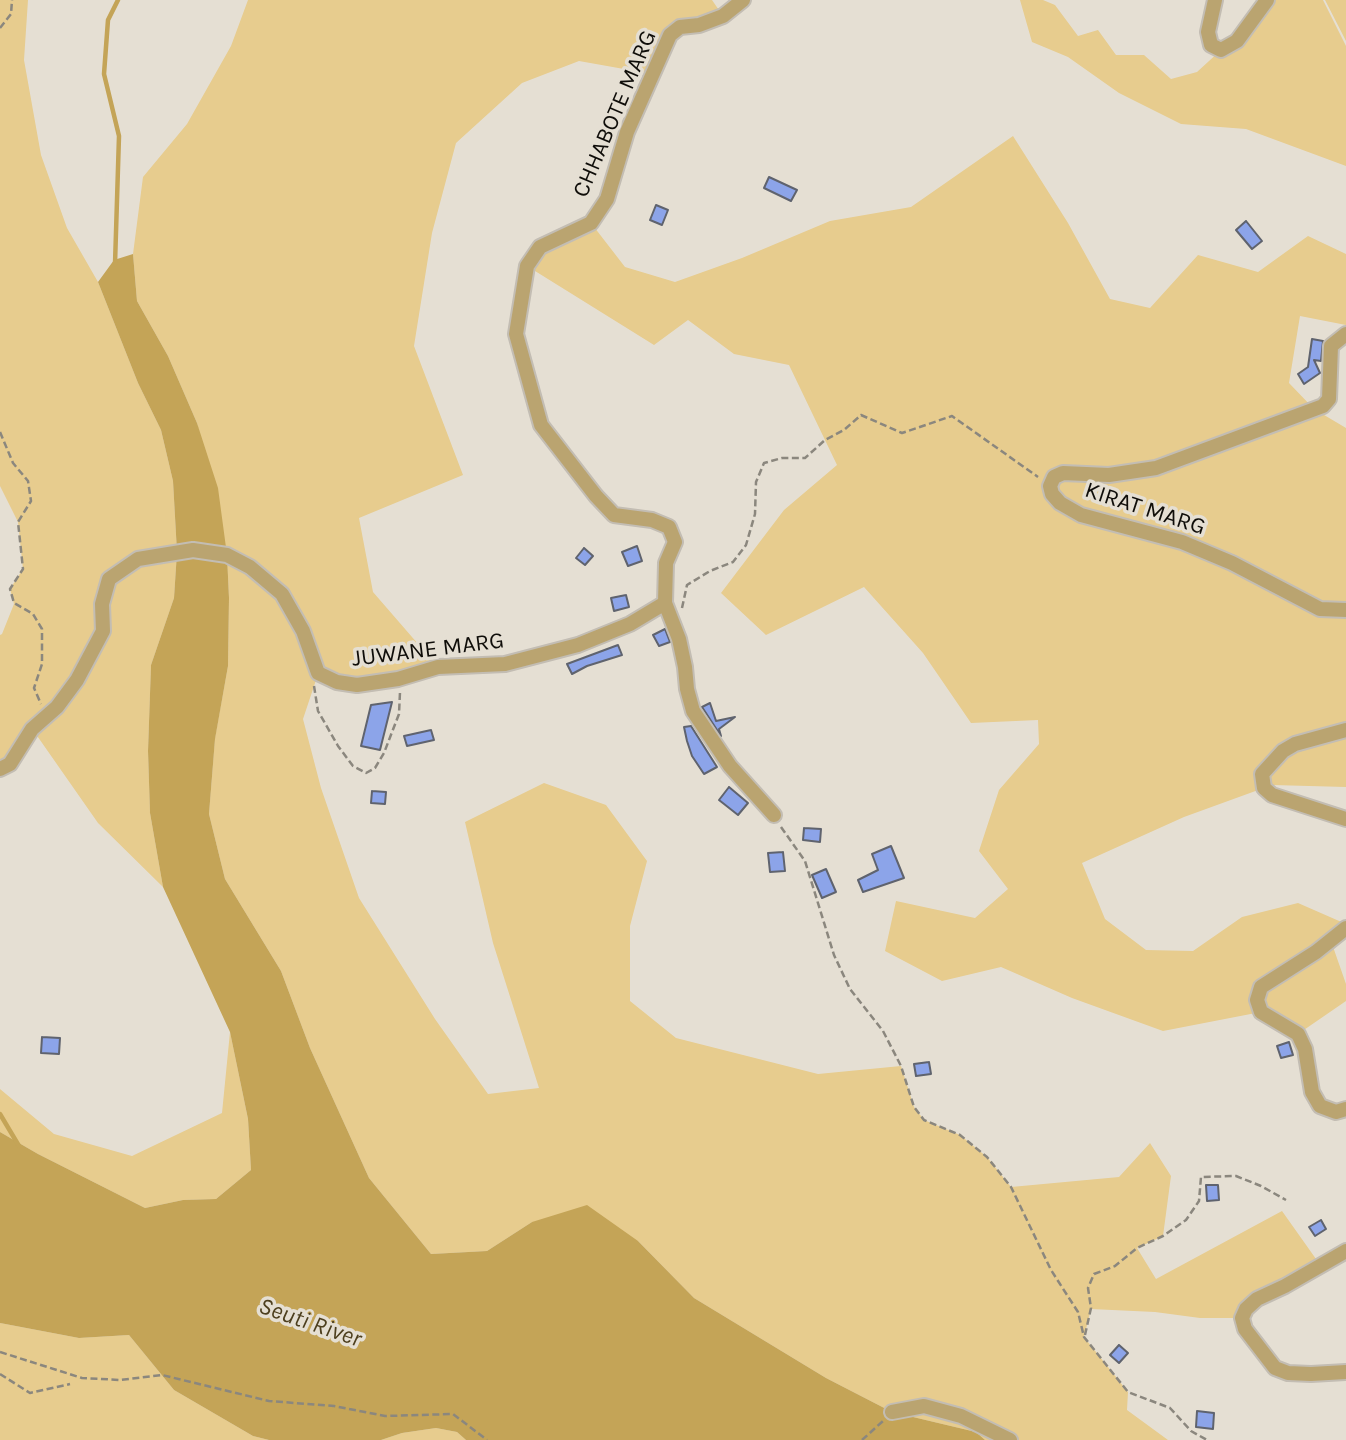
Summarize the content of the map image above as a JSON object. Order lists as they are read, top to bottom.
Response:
{
  "streets": {
    "street": ["CHHABOTE MARG", "KIRAT MARG", "JUWANE MARG"]
  },
  "crossings": [
    ["CHHABOTE MARG", "JUWANE MARG"]
  ],
  "water": ["Seuti River"]
}
